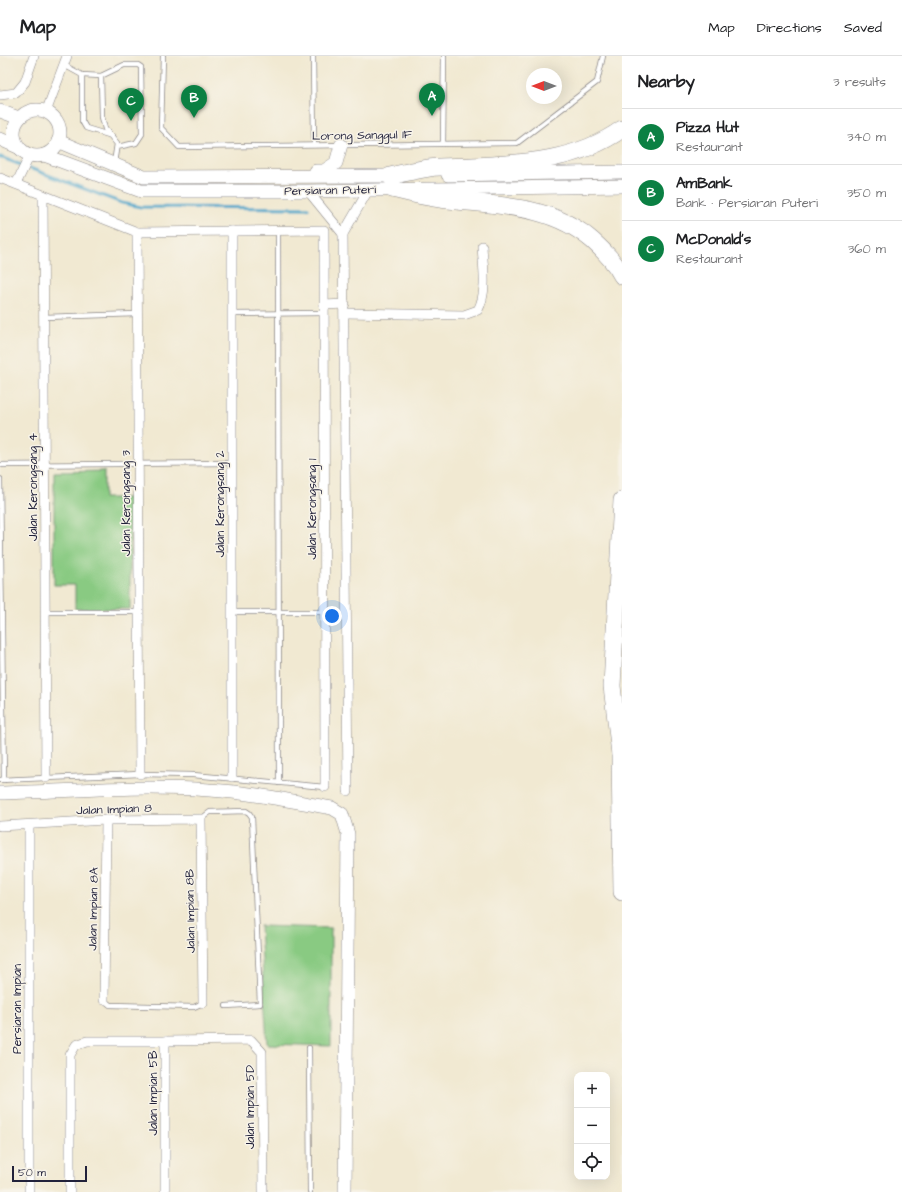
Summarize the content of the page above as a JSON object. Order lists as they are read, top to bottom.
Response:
{
  "streets": {
    "street": [
      "Persiaran Puteri",
      "Jalan Kerongsang 4",
      "Jalan Kerongsang 3",
      "Jalan Kerongsang 2",
      "Jalan Kerongsang 1",
      "Jalan Impian 8",
      "Jalan Impian 8A",
      "Jalan Impian 8B",
      "Persiaran Impian",
      "Jalan Impian 5B",
      "Jalan Impian 5D"
    ],
    "lane": ["Lorong Sanggul 1F"]
  },
  "crossings": [
    ["Jalan Impian 8", "Jalan Impian 8A"],
    ["Jalan Impian 8", "Jalan Impian 8B"],
    ["Jalan Impian 8", "Persiaran Impian"],
    ["Jalan Impian 5B", "Jalan Impian 5D"]
  ],
  "scale_bar": "50 m",
  "north": "left",
  "page": {
    "header": "Map",
    "nav": ["Map", "Directions", "Saved"],
    "heading": ["Nearby", "3 results"],
    "pins": ["A", "B", "C"],
    "list": [
      {
        "mark": "A",
        "name": "Pizza Hut",
        "note": "Restaurant",
        "value": "340 m"
      },
      {
        "mark": "B",
        "name": "AmBank",
        "note": "Bank · Persiaran Puteri",
        "value": "350 m"
      },
      {
        "mark": "C",
        "name": "McDonald's",
        "note": "Restaurant",
        "value": "360 m"
      }
    ],
    "map_buttons": ["+", "−"],
    "scale": "50 m"
  }
}
